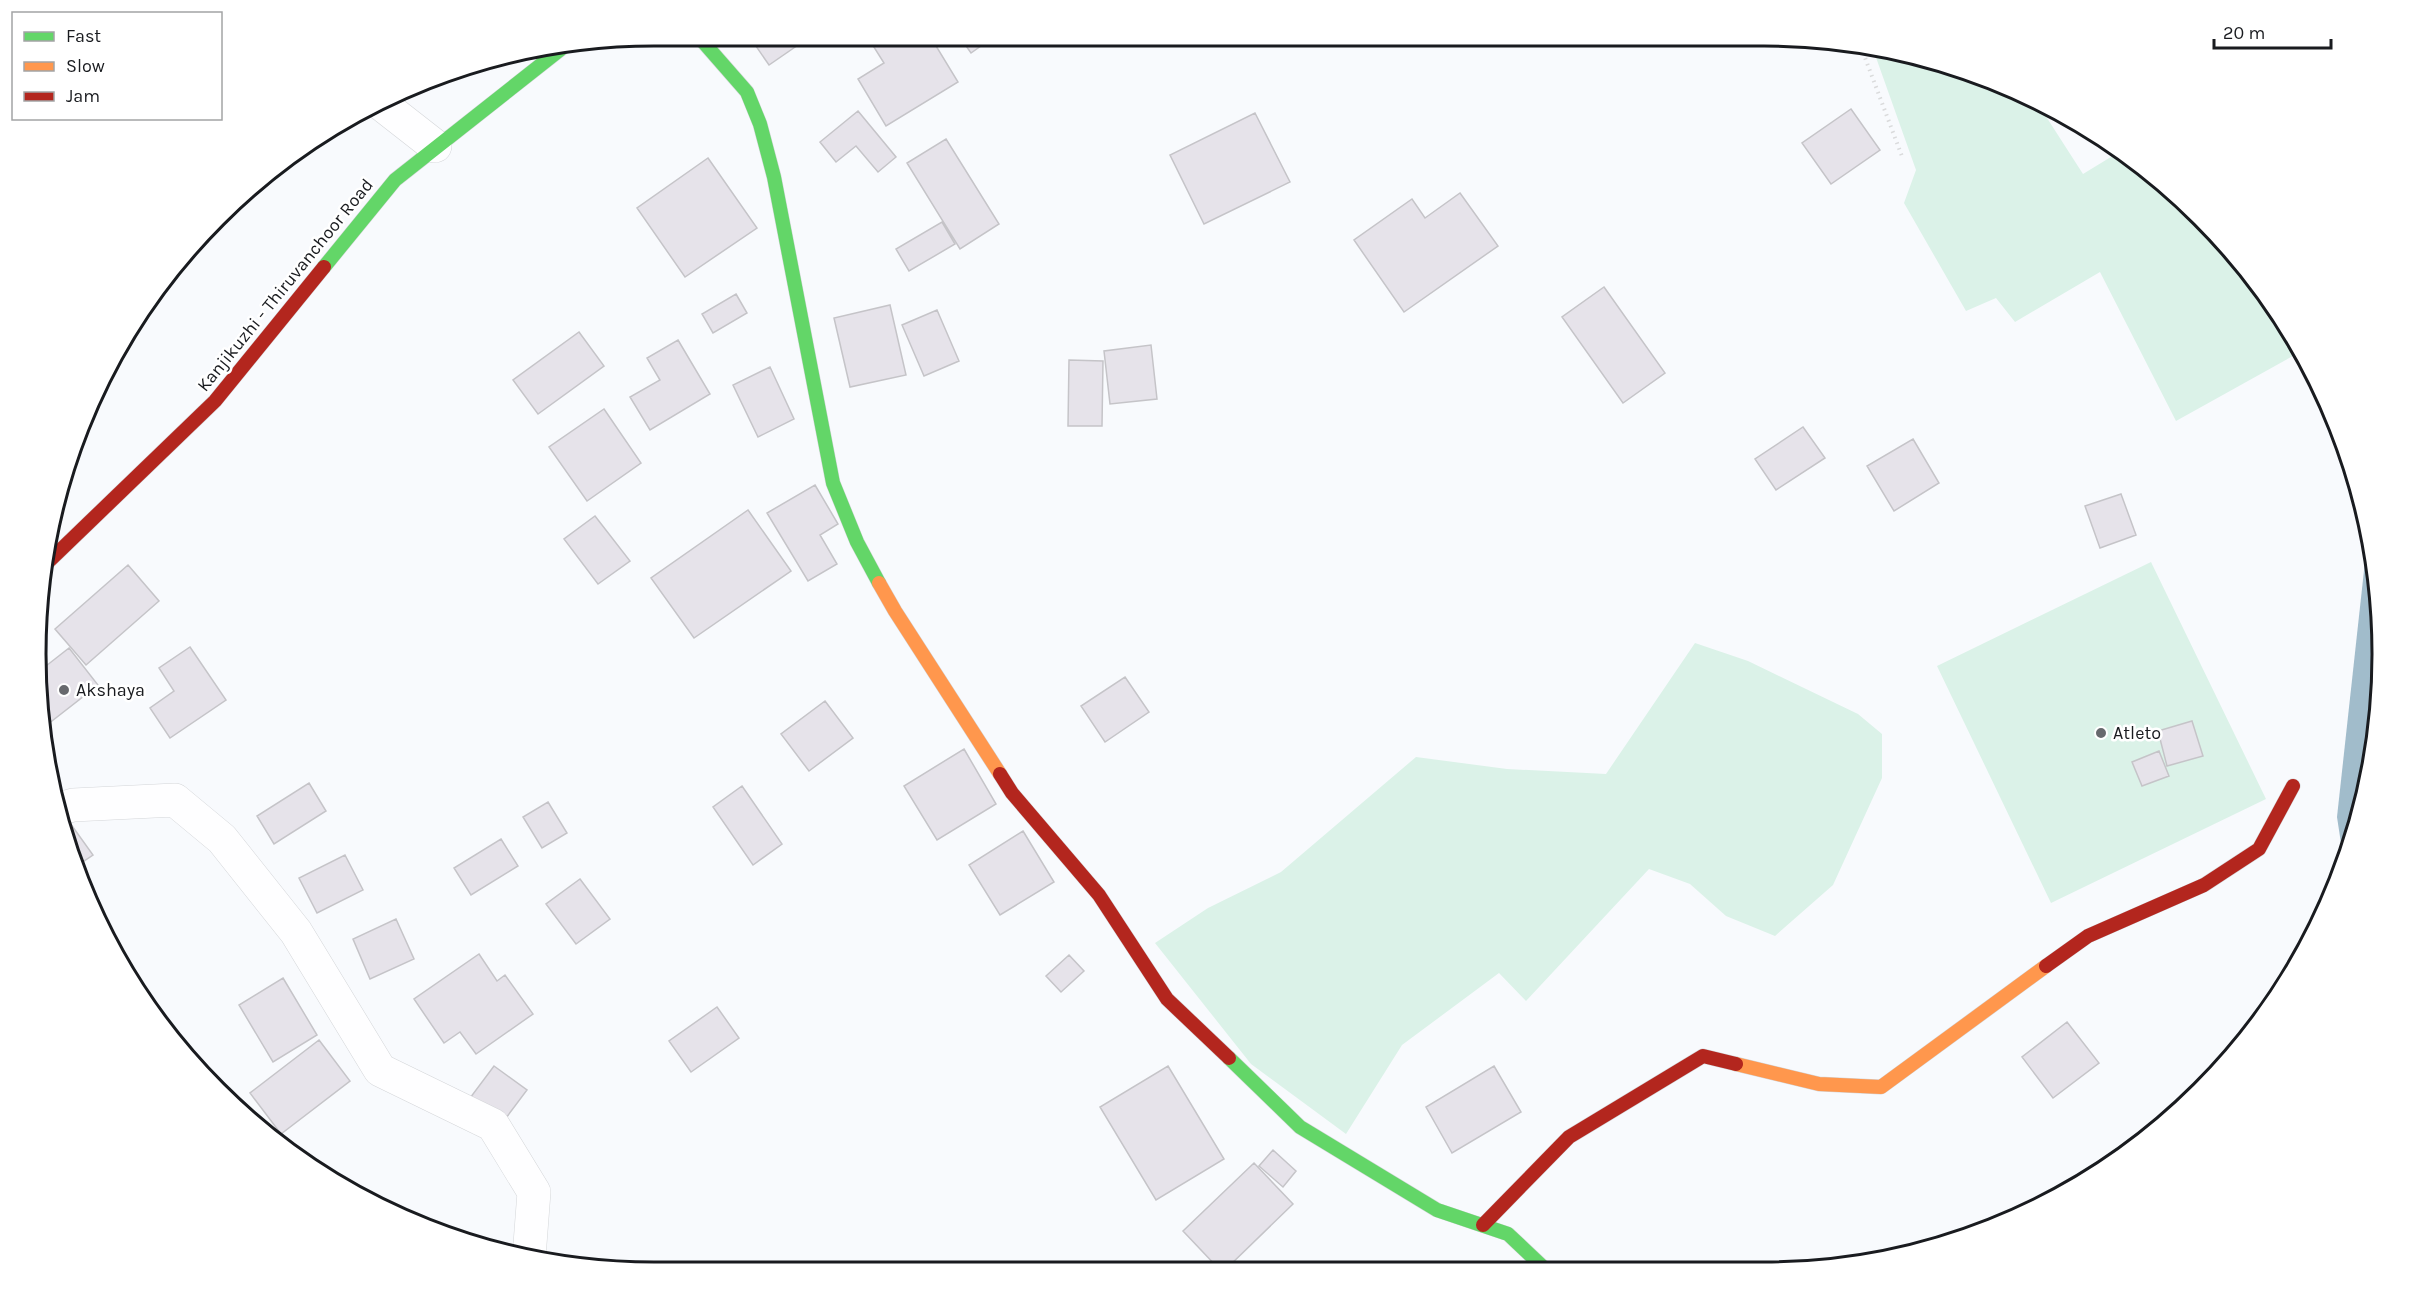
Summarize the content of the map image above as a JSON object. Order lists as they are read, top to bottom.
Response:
{
  "streets": {
    "street": ["Kanjikuzhi - Thiruvanchoor Road"]
  },
  "places": ["Akshaya", "Atleto"],
  "legend": ["Fast", "Slow", "Jam"],
  "scale_bar": "20 m"
}
